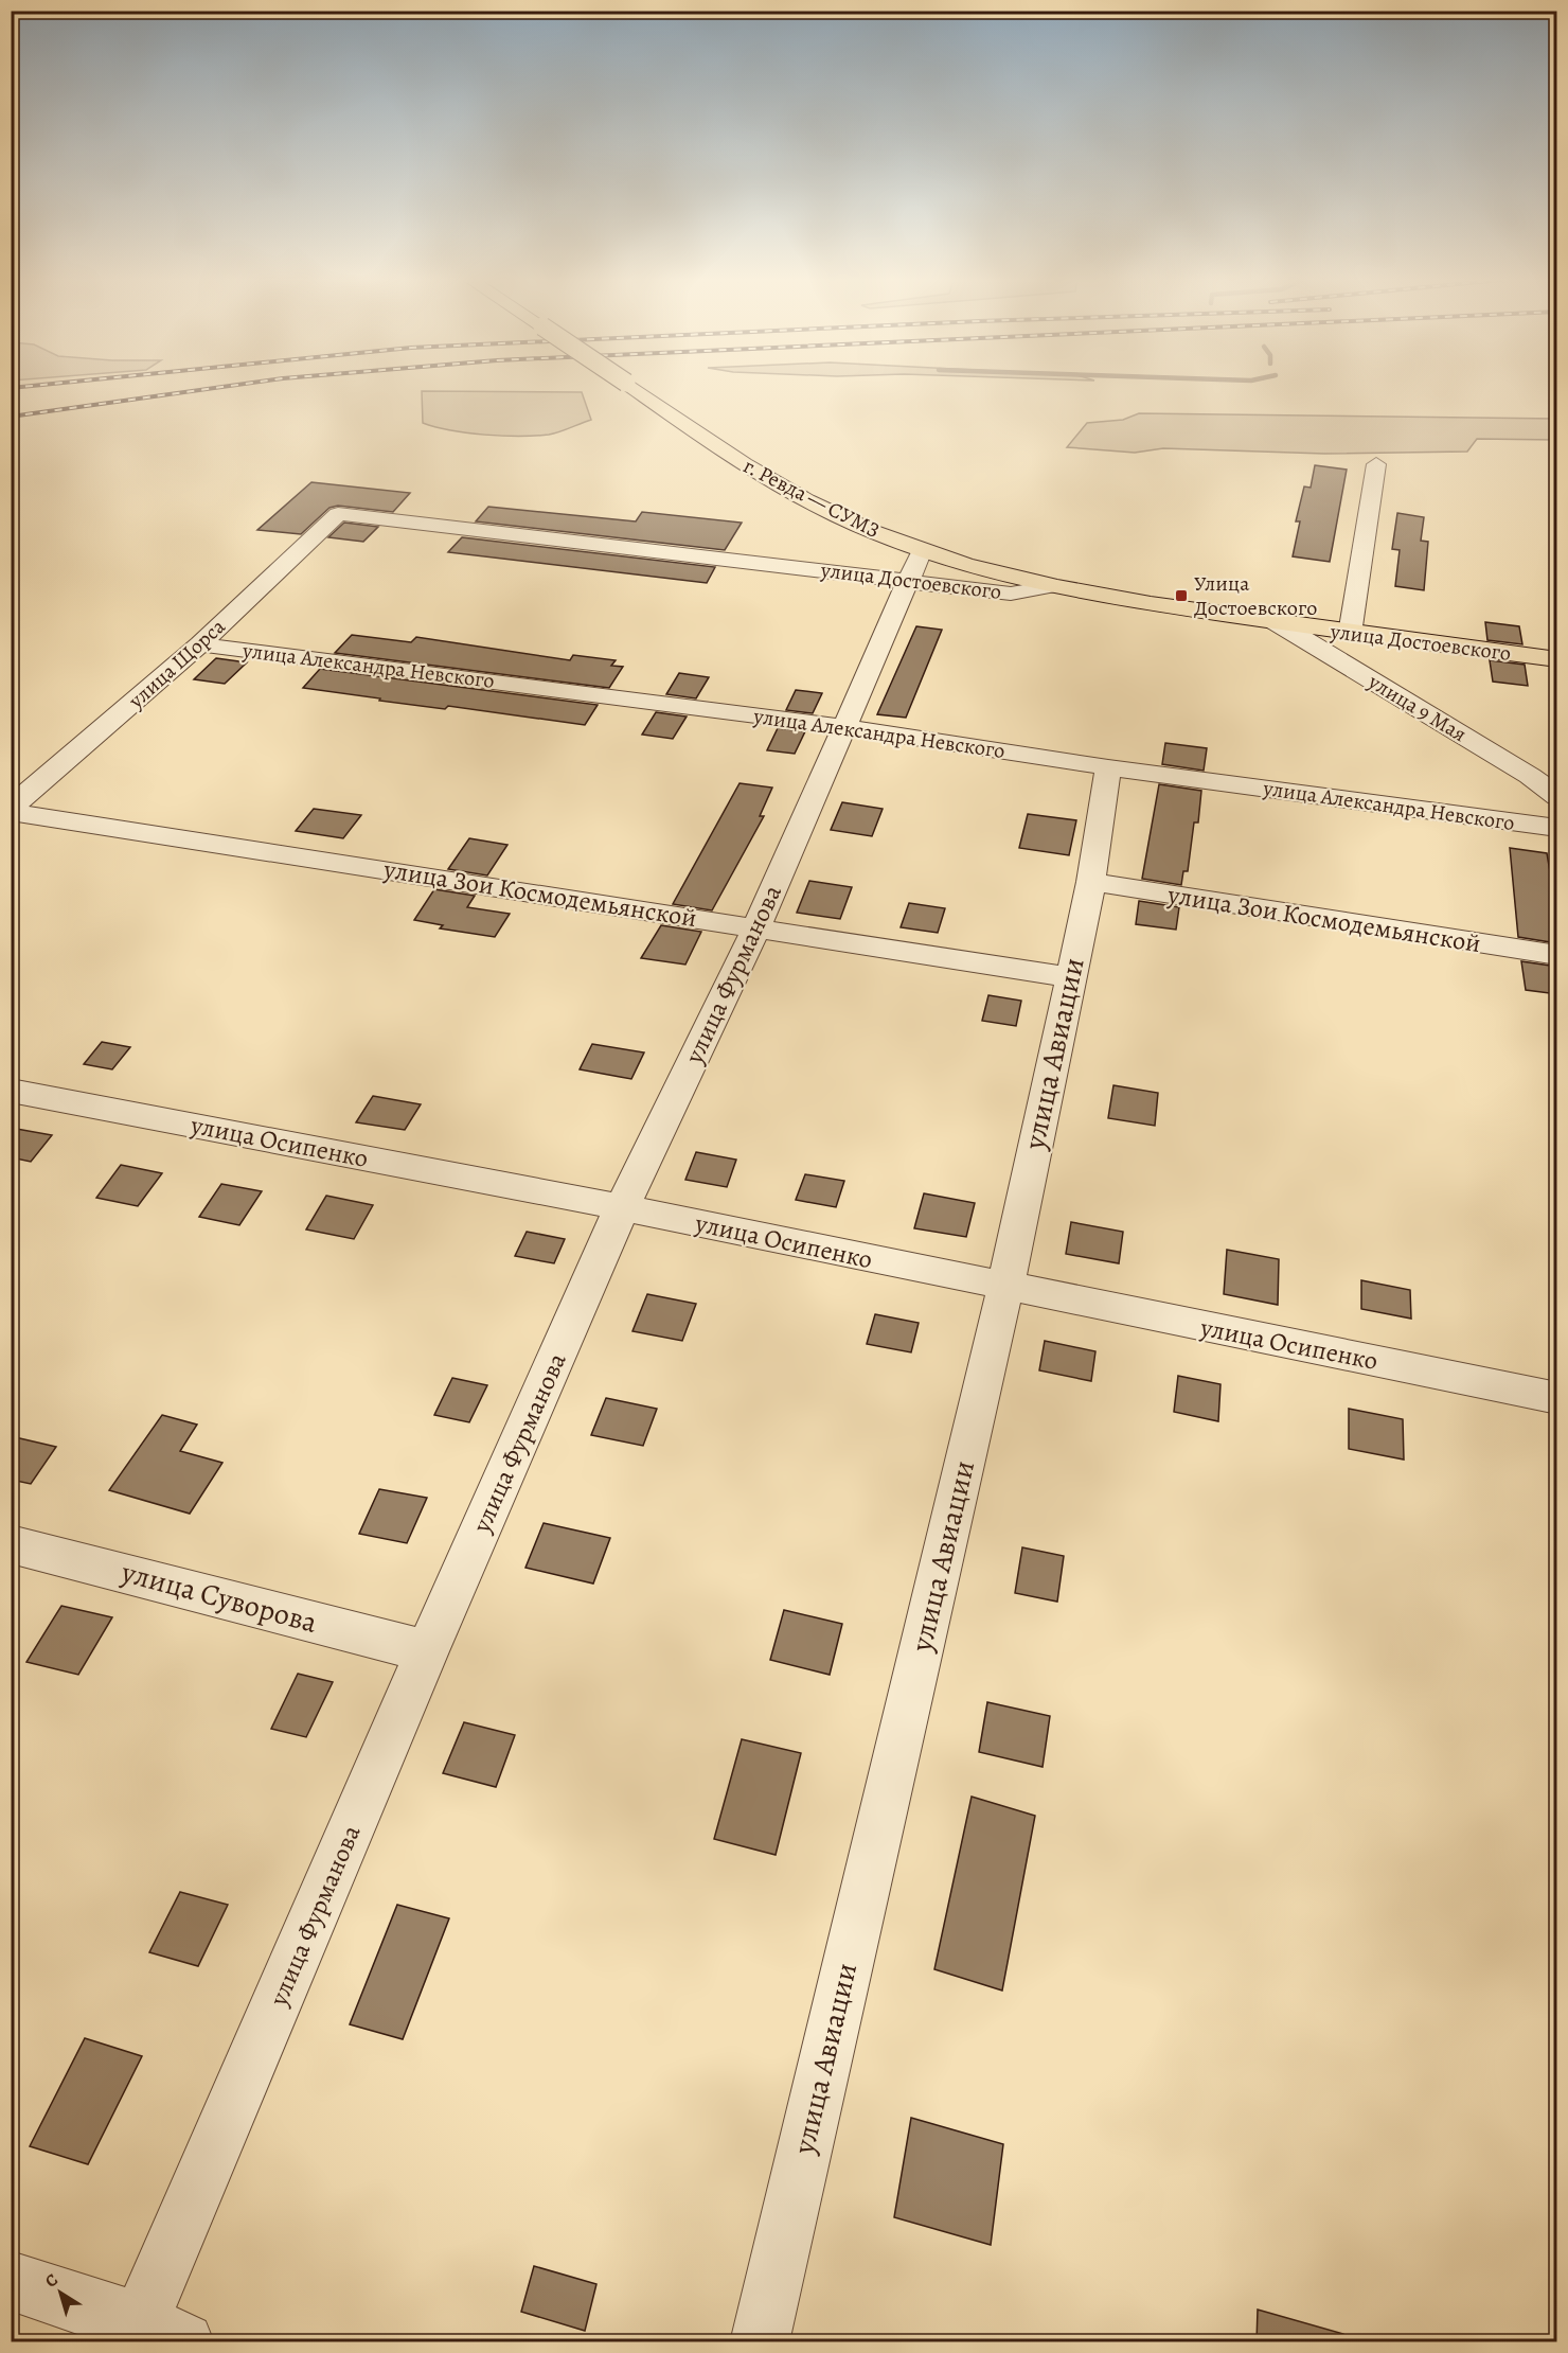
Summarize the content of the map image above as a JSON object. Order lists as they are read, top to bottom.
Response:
{
  "streets": {
    "main road": ["г. Ревда — СУМЗ", "улица Достоевского"],
    "street": [
      "улица Щорса",
      "улица Александра Невского",
      "улица 9 Мая",
      "улица Зои Космодемьянской",
      "улица Фурманова",
      "улица Авиации",
      "улица Осипенко",
      "улица Суворова"
    ]
  },
  "crossings": [
    ["г. Ревда — СУМЗ", "улица Достоевского"],
    ["г. Ревда — СУМЗ", "улица Фурманова"],
    ["улица Достоевского", "улица Щорса"],
    ["улица Достоевского", "улица 9 Мая"],
    ["улица Достоевского", "улица Фурманова"],
    ["улица Щорса", "улица Александра Невского"],
    ["улица Щорса", "улица Зои Космодемьянской"],
    ["улица Александра Невского", "улица Фурманова"],
    ["улица Александра Невского", "улица Авиации"],
    ["улица Зои Космодемьянской", "улица Фурманова"],
    ["улица Зои Космодемьянской", "улица Авиации"],
    ["улица Фурманова", "улица Осипенко"],
    ["улица Фурманова", "улица Суворова"],
    ["улица Авиации", "улица Осипенко"]
  ],
  "places": {
    "transit": ["Улица Достоевского"]
  },
  "north": "top left"
}
